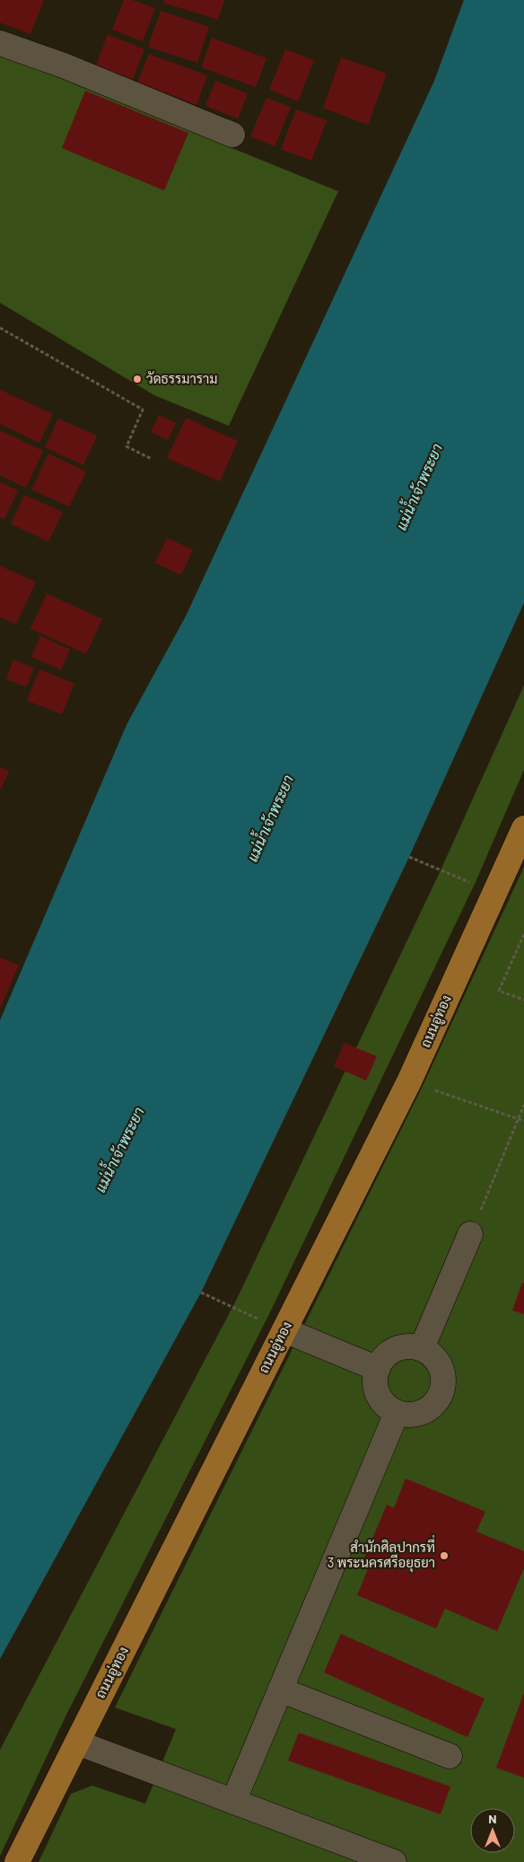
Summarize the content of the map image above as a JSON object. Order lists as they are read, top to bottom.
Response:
{
  "streets": {
    "main road": ["ถนนอู่ทอง"]
  },
  "water": ["แม่น้ำเจ้าพระยา"],
  "places": ["วัดธรรมาราม", "สำนักศิลปากรที่ 3 พระนครศรีอยุธยา"],
  "north": "top"
}
